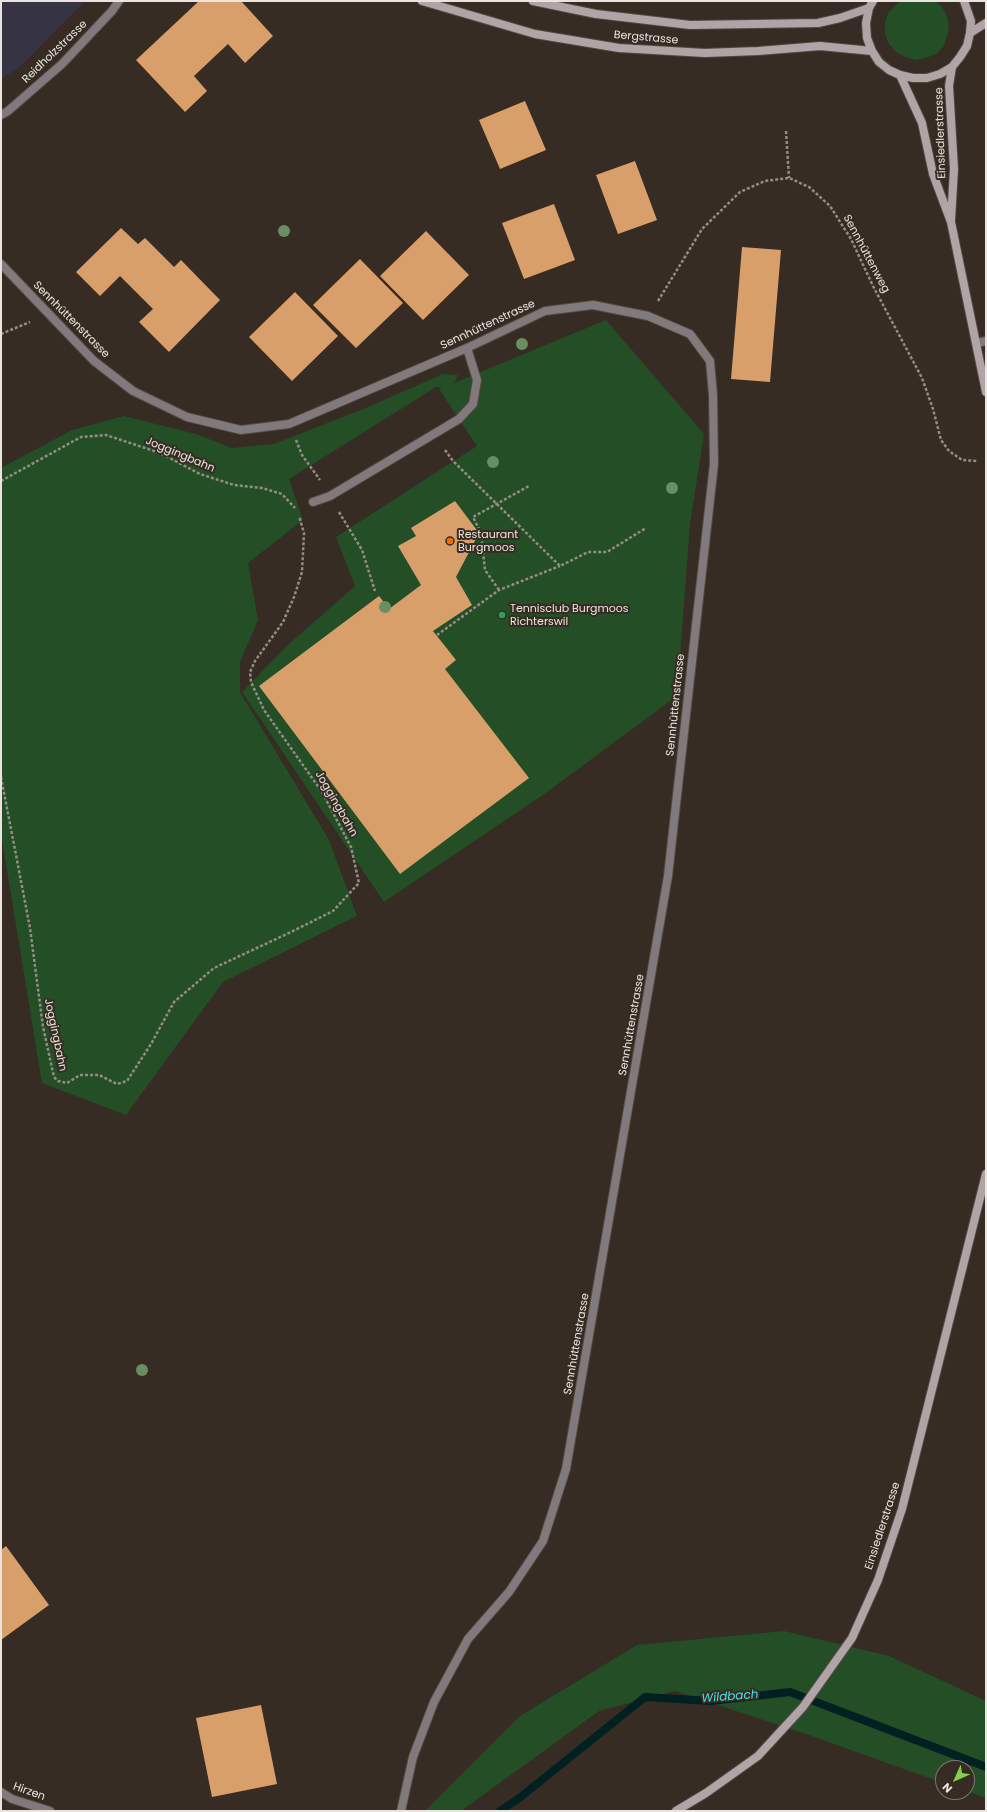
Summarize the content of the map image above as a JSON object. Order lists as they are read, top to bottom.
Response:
{
  "streets": {
    "main road": ["Bergstrasse", "Einsiedlerstrasse"],
    "street": ["Reidholzstrasse", "Sennhüttenstrasse", "Hirzen"],
    "path": ["Sennhüttenweg", "Joggingbahn"]
  },
  "crossings": [
    ["Bergstrasse", "Einsiedlerstrasse"]
  ],
  "water": ["Wildbach"],
  "places": ["Restaurant Burgmoos", "Tennisclub Burgmoos Richterswil"],
  "north": "bottom left"
}
